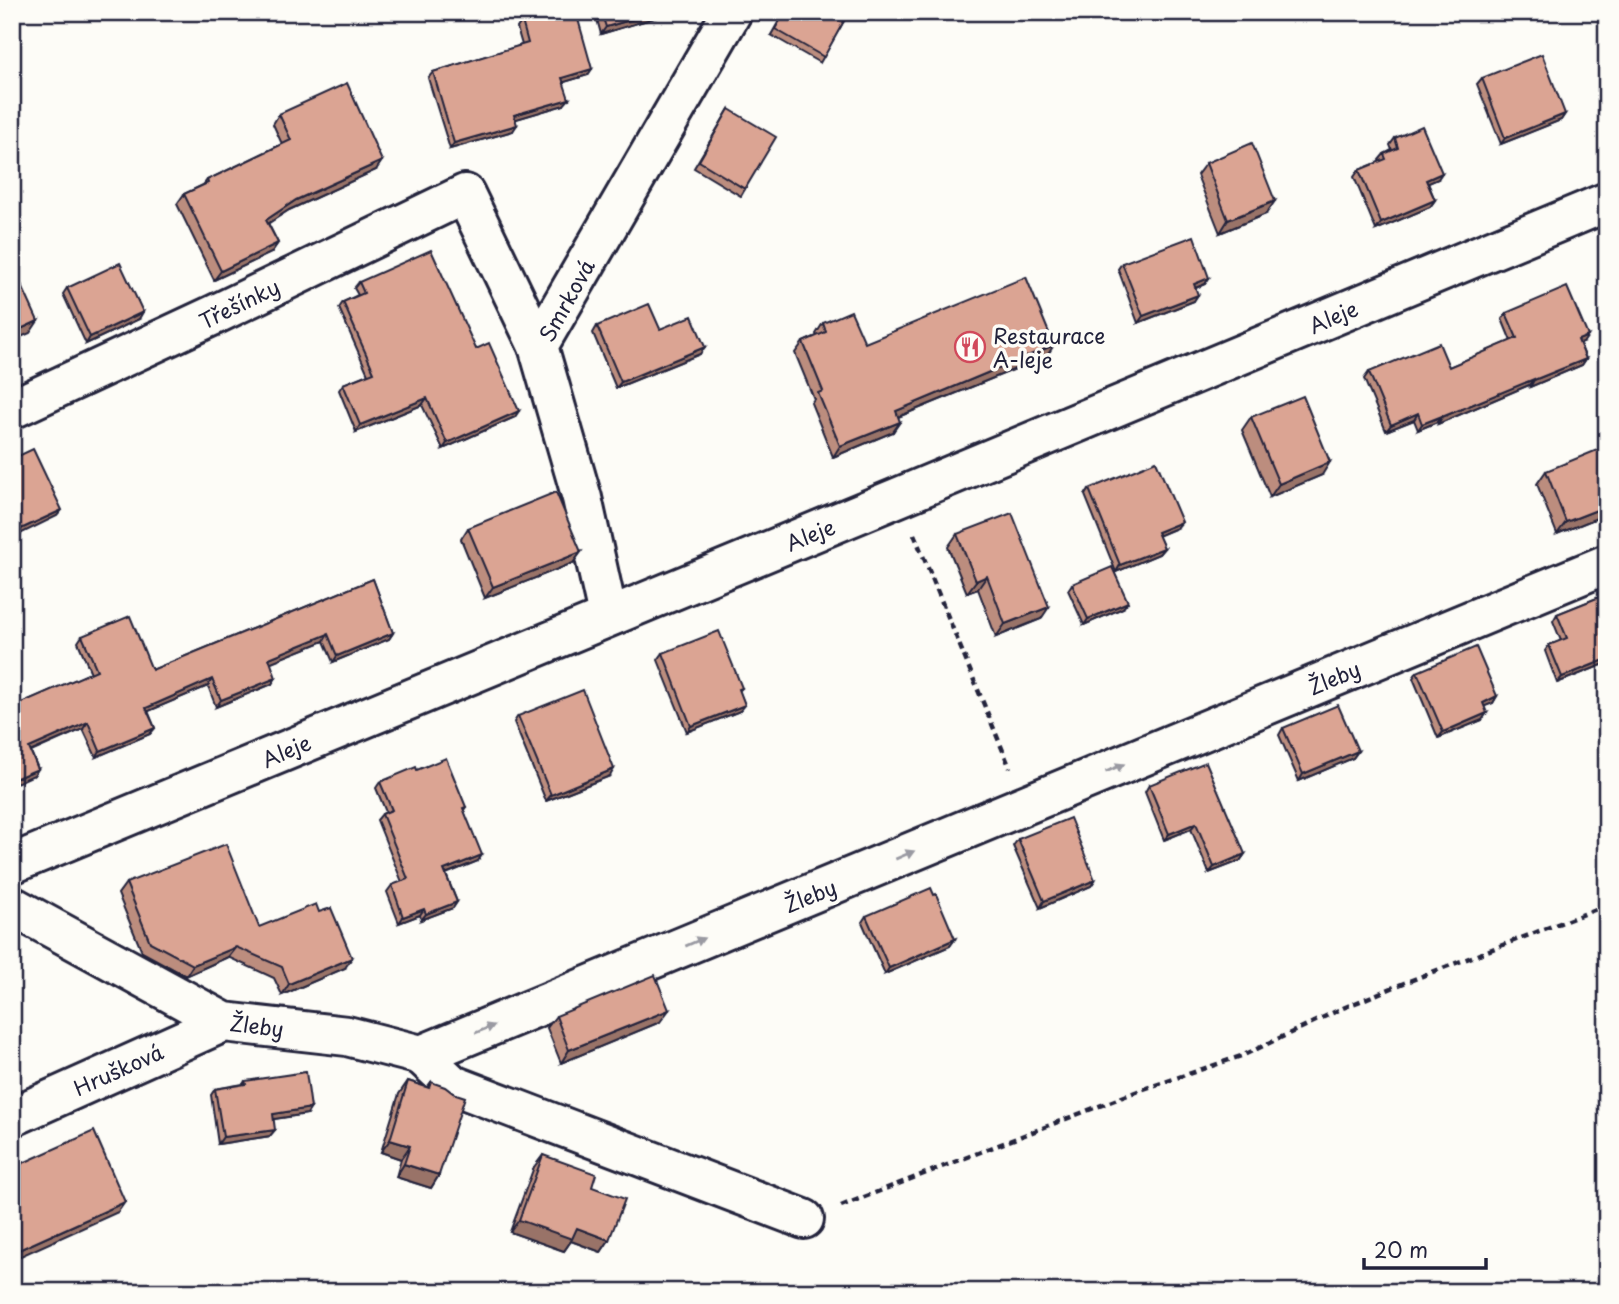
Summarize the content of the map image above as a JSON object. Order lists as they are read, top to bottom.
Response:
{
  "streets": {
    "street": [
      "Smrková",
      "Třešínky",
      "Aleje",
      "Žleby",
      "Hrušková"
    ]
  },
  "crossings": [
    ["Smrková", "Třešínky"],
    ["Smrková", "Aleje"],
    ["Žleby", "Hrušková"]
  ],
  "one_way": ["Žleby"],
  "places": {
    "restaurant": ["Restaurace A-leje"]
  },
  "scale_bar": "20 m"
}
